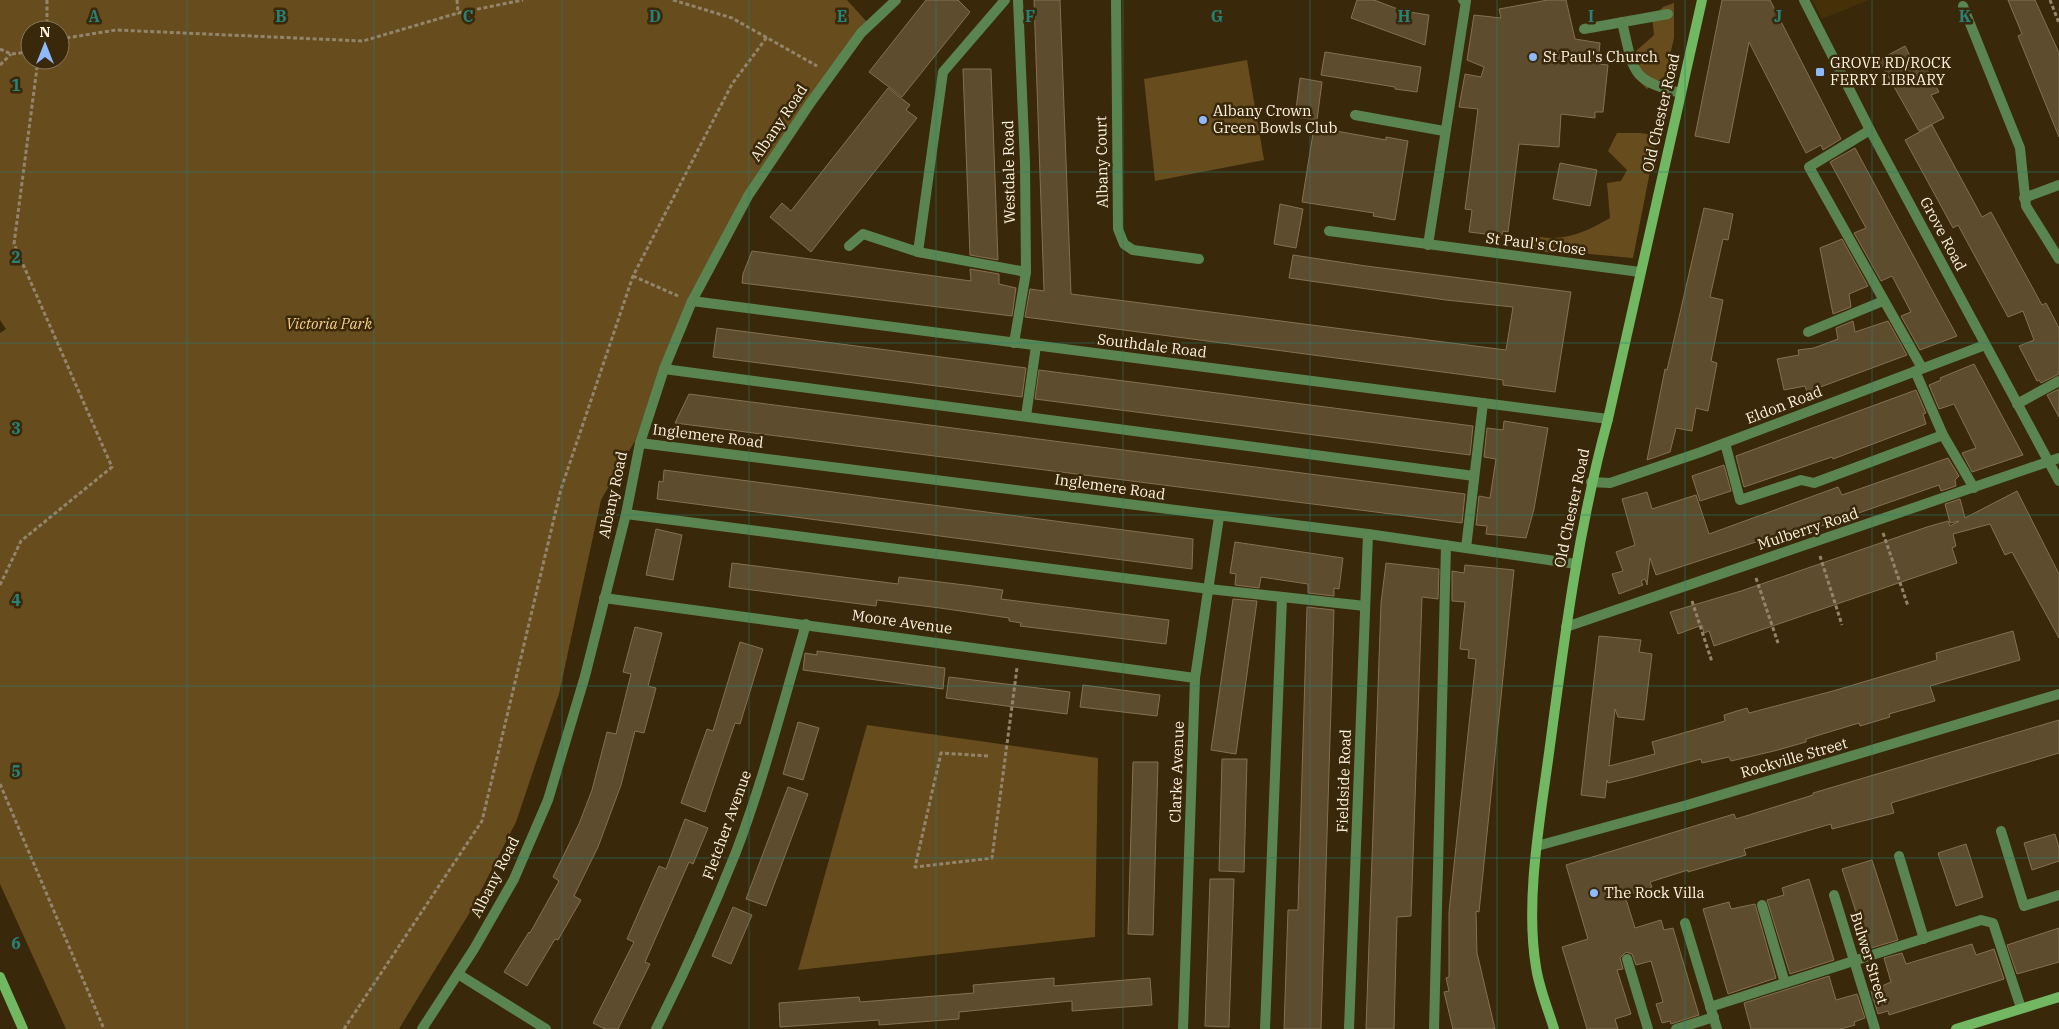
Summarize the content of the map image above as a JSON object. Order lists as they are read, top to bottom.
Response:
{
  "streets": {
    "main road": ["Old Chester Road"],
    "street": [
      "Albany Road",
      "Albany Court",
      "Westdale Road",
      "Grove Road",
      "St Paul's Close",
      "Southdale Road",
      "Eldon Road",
      "Inglemere Road",
      "Mulberry Road",
      "Moore Avenue",
      "Rockville Street",
      "Clarke Avenue",
      "Fieldside Road",
      "Fletcher Avenue",
      "Bulwer Street"
    ]
  },
  "crossings": [
    ["Old Chester Road", "St Paul's Close"],
    ["Old Chester Road", "Southdale Road"],
    ["Old Chester Road", "Eldon Road"],
    ["Old Chester Road", "Inglemere Road"],
    ["Old Chester Road", "Mulberry Road"],
    ["Old Chester Road", "Rockville Street"],
    ["Albany Road", "Southdale Road"],
    ["Albany Road", "Inglemere Road"],
    ["Albany Road", "Moore Avenue"],
    ["Westdale Road", "Southdale Road"],
    ["Grove Road", "Eldon Road"],
    ["Grove Road", "Mulberry Road"],
    ["Inglemere Road", "Clarke Avenue"],
    ["Inglemere Road", "Fieldside Road"],
    ["Moore Avenue", "Clarke Avenue"],
    ["Moore Avenue", "Fletcher Avenue"]
  ],
  "parks": ["Victoria Park"],
  "places": {
    "other": ["St Paul's Church", "Albany Crown Green Bowls Club", "The Rock Villa"],
    "transit": ["GROVE RD/ROCK FERRY LIBRARY"]
  },
  "north": "top",
  "grid": {
    "columns": [
      "A",
      "B",
      "C",
      "D",
      "E",
      "F",
      "G",
      "H",
      "I",
      "J",
      "K"
    ],
    "rows": [
      "1",
      "2",
      "3",
      "4",
      "5",
      "6"
    ]
  }
}
